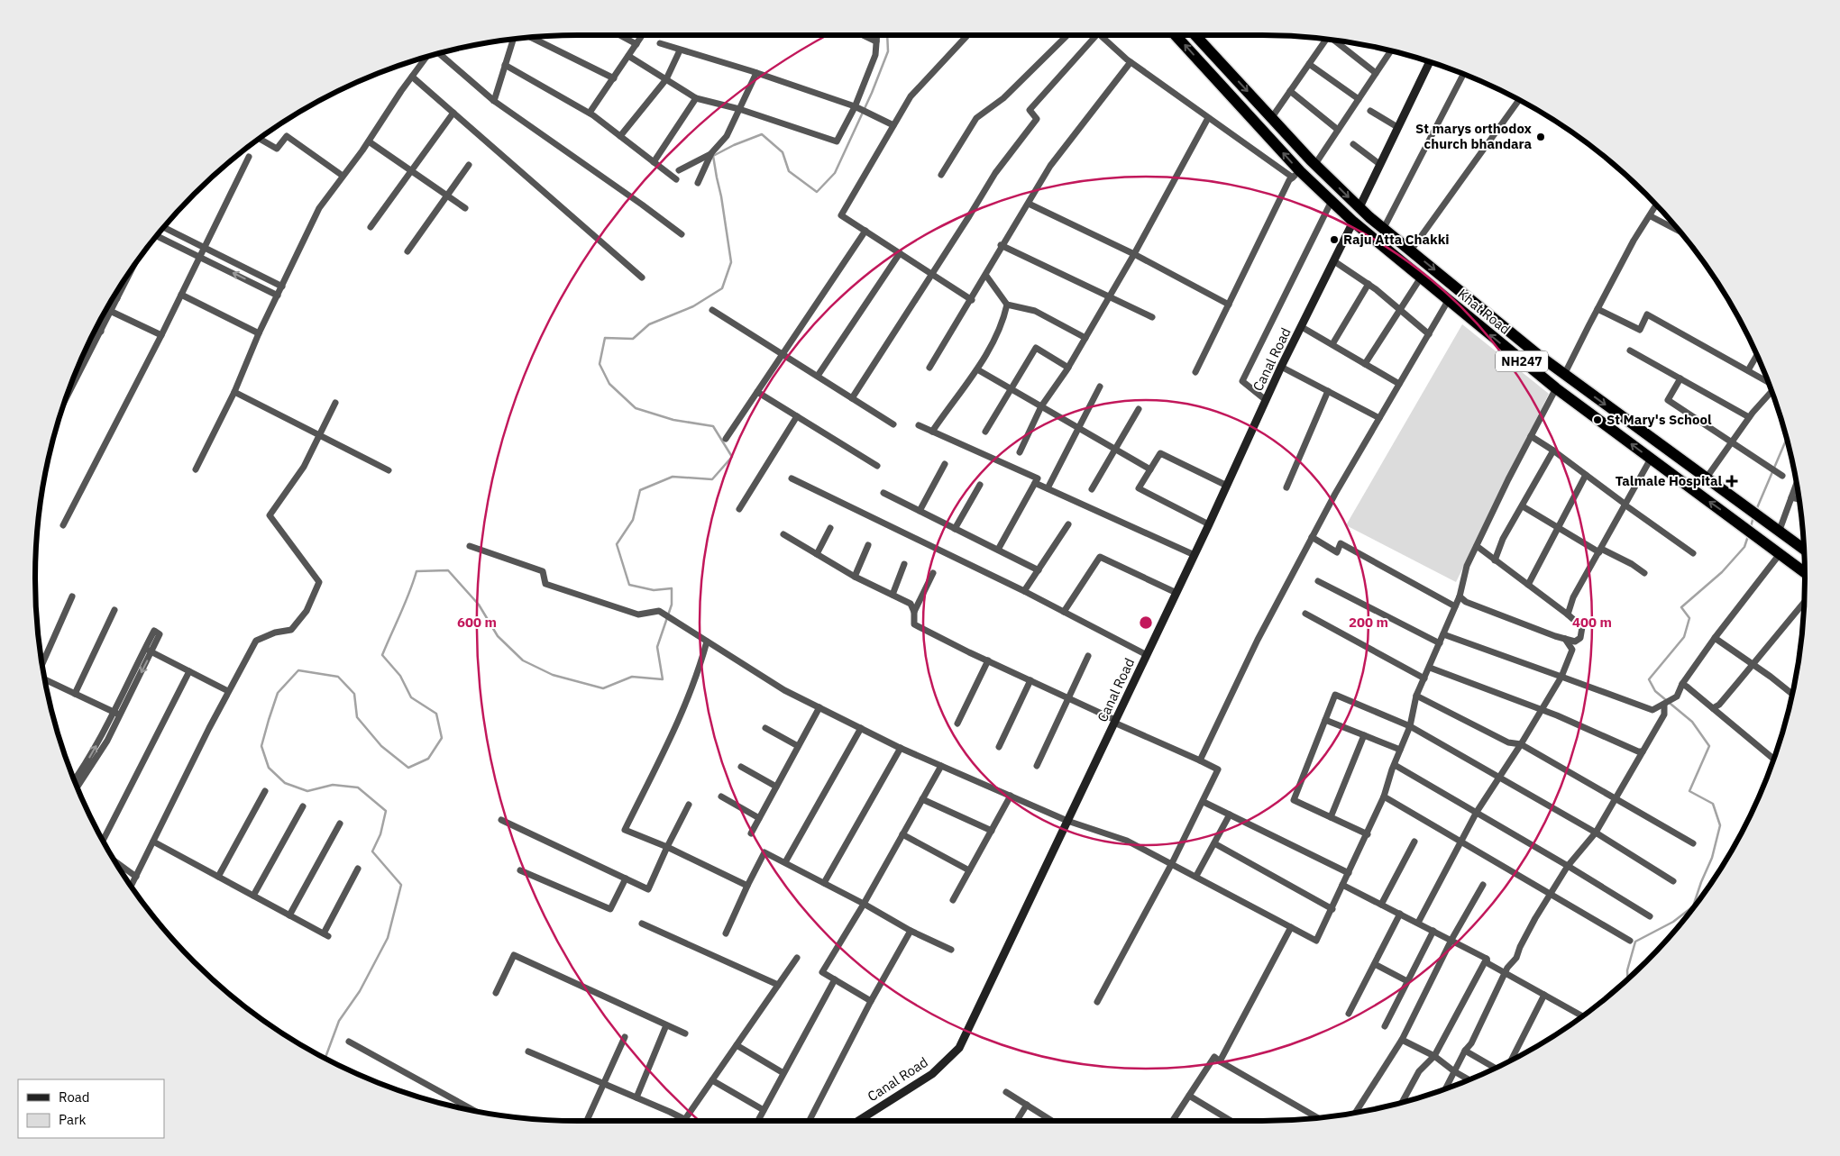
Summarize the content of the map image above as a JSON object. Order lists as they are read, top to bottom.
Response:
{
  "streets": {
    "highway": ["Khat Road", "NH247"],
    "street": ["Canal Road"]
  },
  "crossings": [
    ["Khat Road", "Canal Road"],
    ["Khat Road", "NH247"]
  ],
  "places": {
    "other": ["St marys orthodox church bhandara", "Raju Atta Chakki", "St Mary's School"],
    "health": ["Talmale Hospital"]
  },
  "legend": ["Road", "Park"],
  "rings": ["200 m", "400 m", "600 m"]
}
